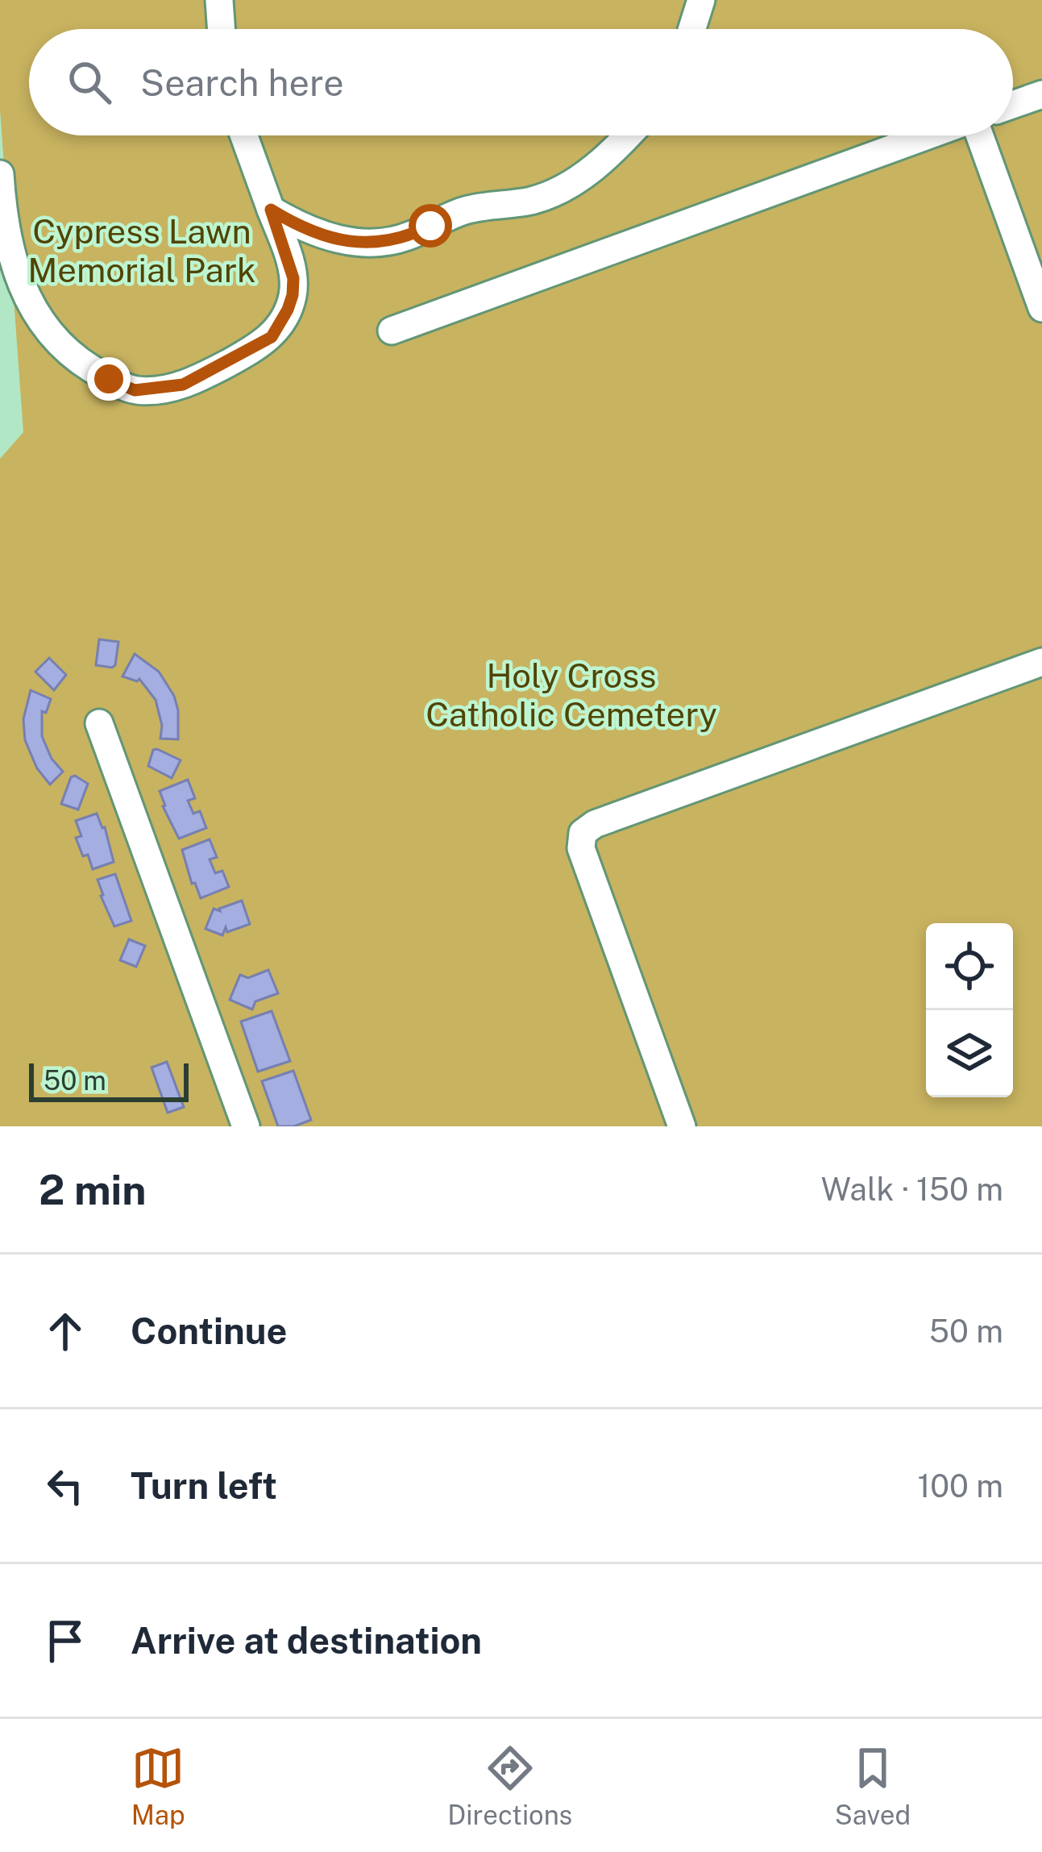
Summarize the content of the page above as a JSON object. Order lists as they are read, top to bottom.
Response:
{
  "parks": ["Cypress Lawn Memorial Park", "Holy Cross Catholic Cemetery"],
  "scale_bar": "50 m",
  "page": {
    "search": "Search here",
    "scale": "50 m",
    "heading": ["2 min", "Walk · 150 m"],
    "list": [
      ["Continue", "50 m"],
      ["Turn left", "100 m"],
      "Arrive at destination"
    ],
    "nav": ["Map", "Directions", "Saved"]
  }
}
